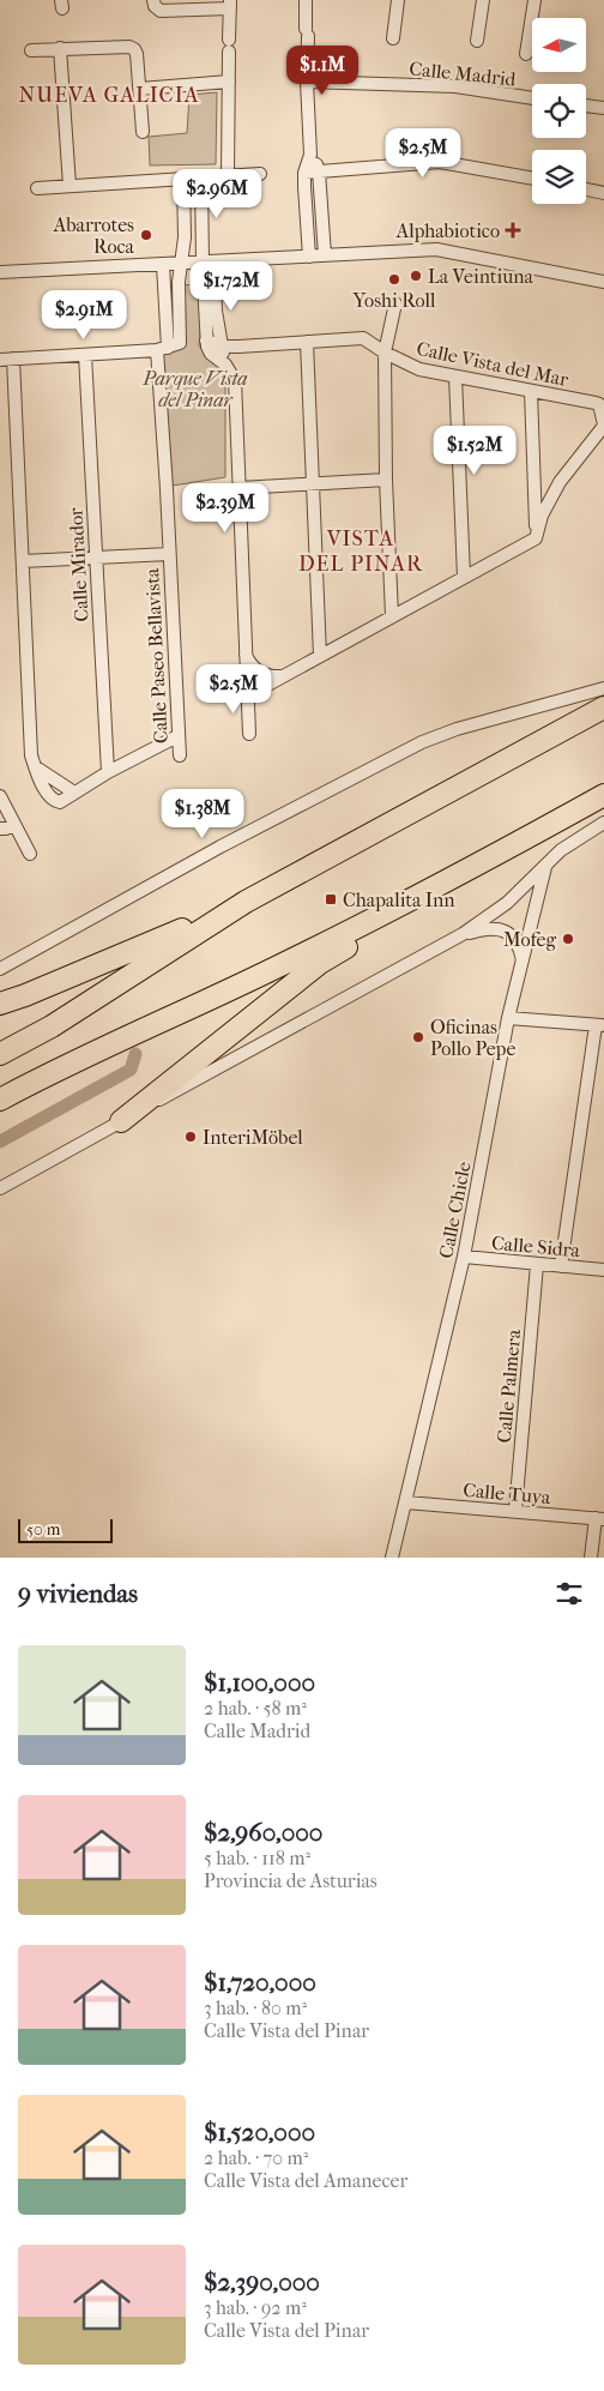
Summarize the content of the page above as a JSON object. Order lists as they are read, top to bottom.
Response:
{
  "streets": {
    "street": [
      "Calle Madrid",
      "Calle Vista del Mar",
      "Calle Mirador",
      "Calle Paseo Bellavista",
      "Calle Chicle",
      "Calle Sidra",
      "Calle Palmera",
      "Calle Tuya"
    ]
  },
  "crossings": [
    ["Calle Chicle", "Calle Sidra"],
    ["Calle Chicle", "Calle Tuya"],
    ["Calle Sidra", "Calle Palmera"],
    ["Calle Palmera", "Calle Tuya"]
  ],
  "districts": ["NUEVA GALICIA", "VISTA DEL PINAR"],
  "parks": ["Parque Vista del Pinar"],
  "places": {
    "health": ["Alphabiotico"],
    "other": [
      "Abarrotes Roca",
      "La Veintiuna",
      "Yoshi Roll",
      "Mofeg",
      "Oficinas Pollo Pepe",
      "InteriMöbel"
    ],
    "transit": ["Chapalita Inn"]
  },
  "scale_bar": "50 m",
  "north": "left",
  "page": {
    "price": [
      "$1.1M",
      "$2.5M",
      "$2.96M",
      "$1.72M",
      "$2.91M",
      "$1.52M",
      "$2.39M",
      "$2.5M",
      "$1.38M"
    ],
    "scale": "50 m",
    "heading": "9 viviendas",
    "list": [
      {
        "name": "$1,100,000",
        "note": "2 hab. · 58 m² · Calle Madrid"
      },
      {
        "name": "$2,960,000",
        "note": "5 hab. · 118 m² · Provincia de Asturias"
      },
      {
        "name": "$1,720,000",
        "note": "3 hab. · 80 m² · Calle Vista del Pinar"
      },
      {
        "name": "$1,520,000",
        "note": "2 hab. · 70 m² · Calle Vista del Amanecer"
      },
      {
        "name": "$2,390,000",
        "note": "3 hab. · 92 m² · Calle Vista del Pinar"
      }
    ]
  }
}
